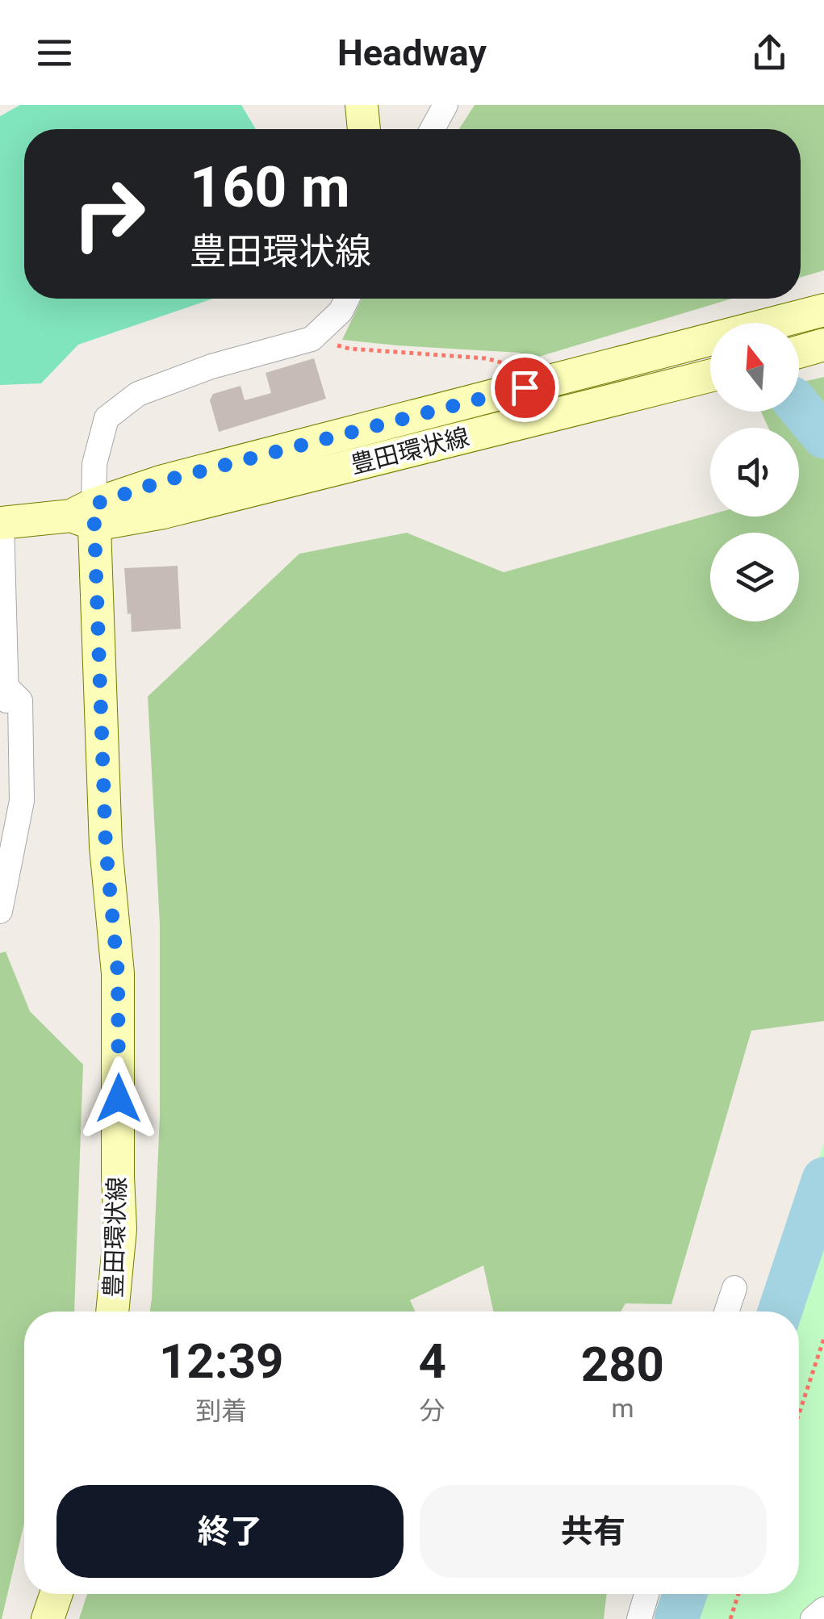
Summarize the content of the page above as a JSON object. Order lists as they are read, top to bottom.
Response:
{
  "streets": {
    "main road": ["豊田環状線"]
  },
  "north": "top",
  "page": {
    "header": "Headway",
    "turn": ["160 m", "豊田環状線"],
    "eta": [
      "12:39",
      "到着",
      "4",
      "分",
      "280",
      "m"
    ],
    "buttons": ["終了", "共有"]
  }
}
